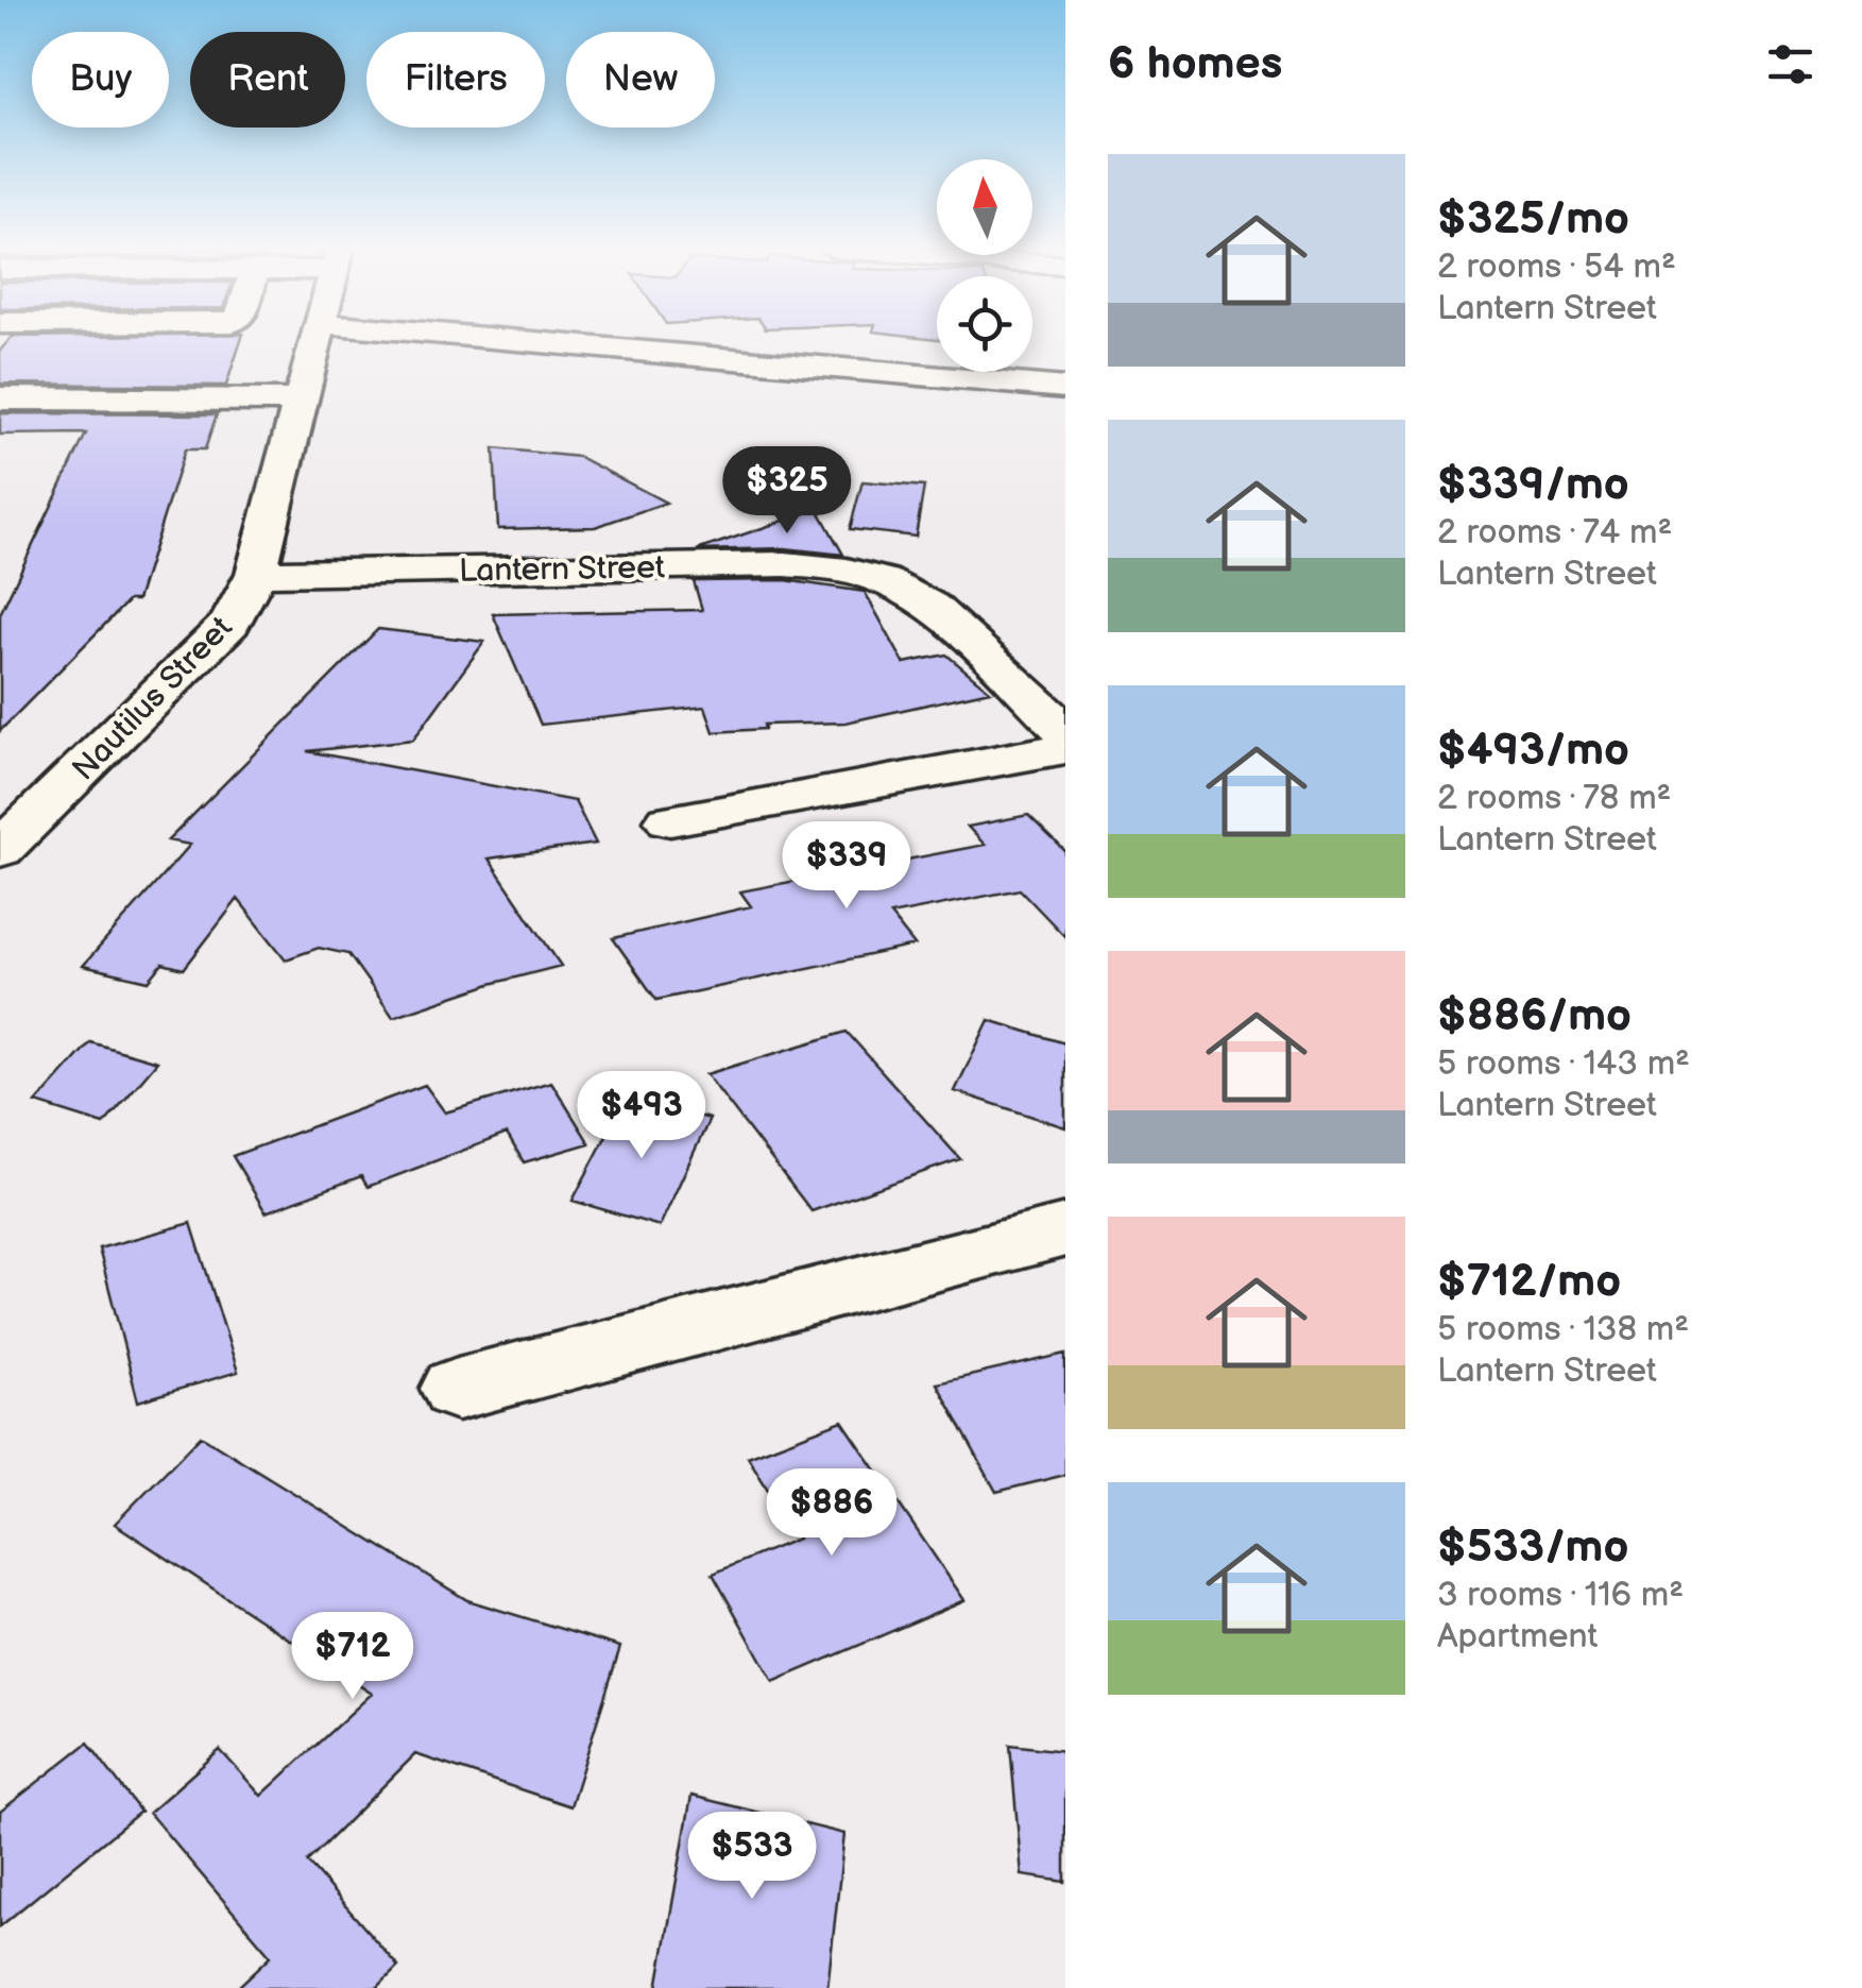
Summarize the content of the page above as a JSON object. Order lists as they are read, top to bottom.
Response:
{
  "streets": {
    "street": ["Lantern Street", "Nautilus Street"]
  },
  "crossings": [
    ["Lantern Street", "Nautilus Street"]
  ],
  "north": "top",
  "page": {
    "heading": "6 homes",
    "chip": [
      "Buy",
      "Rent",
      "Filters",
      "New"
    ],
    "list": [
      {
        "name": "$325/mo",
        "note": "2 rooms · 54 m² · Lantern Street"
      },
      {
        "name": "$339/mo",
        "note": "2 rooms · 74 m² · Lantern Street"
      },
      {
        "name": "$493/mo",
        "note": "2 rooms · 78 m² · Lantern Street"
      },
      {
        "name": "$886/mo",
        "note": "5 rooms · 143 m² · Lantern Street"
      },
      {
        "name": "$712/mo",
        "note": "5 rooms · 138 m² · Lantern Street"
      },
      {
        "name": "$533/mo",
        "note": "3 rooms · 116 m² · Apartment"
      }
    ],
    "price": [
      "$325",
      "$339",
      "$493",
      "$886",
      "$712",
      "$533"
    ]
  }
}
